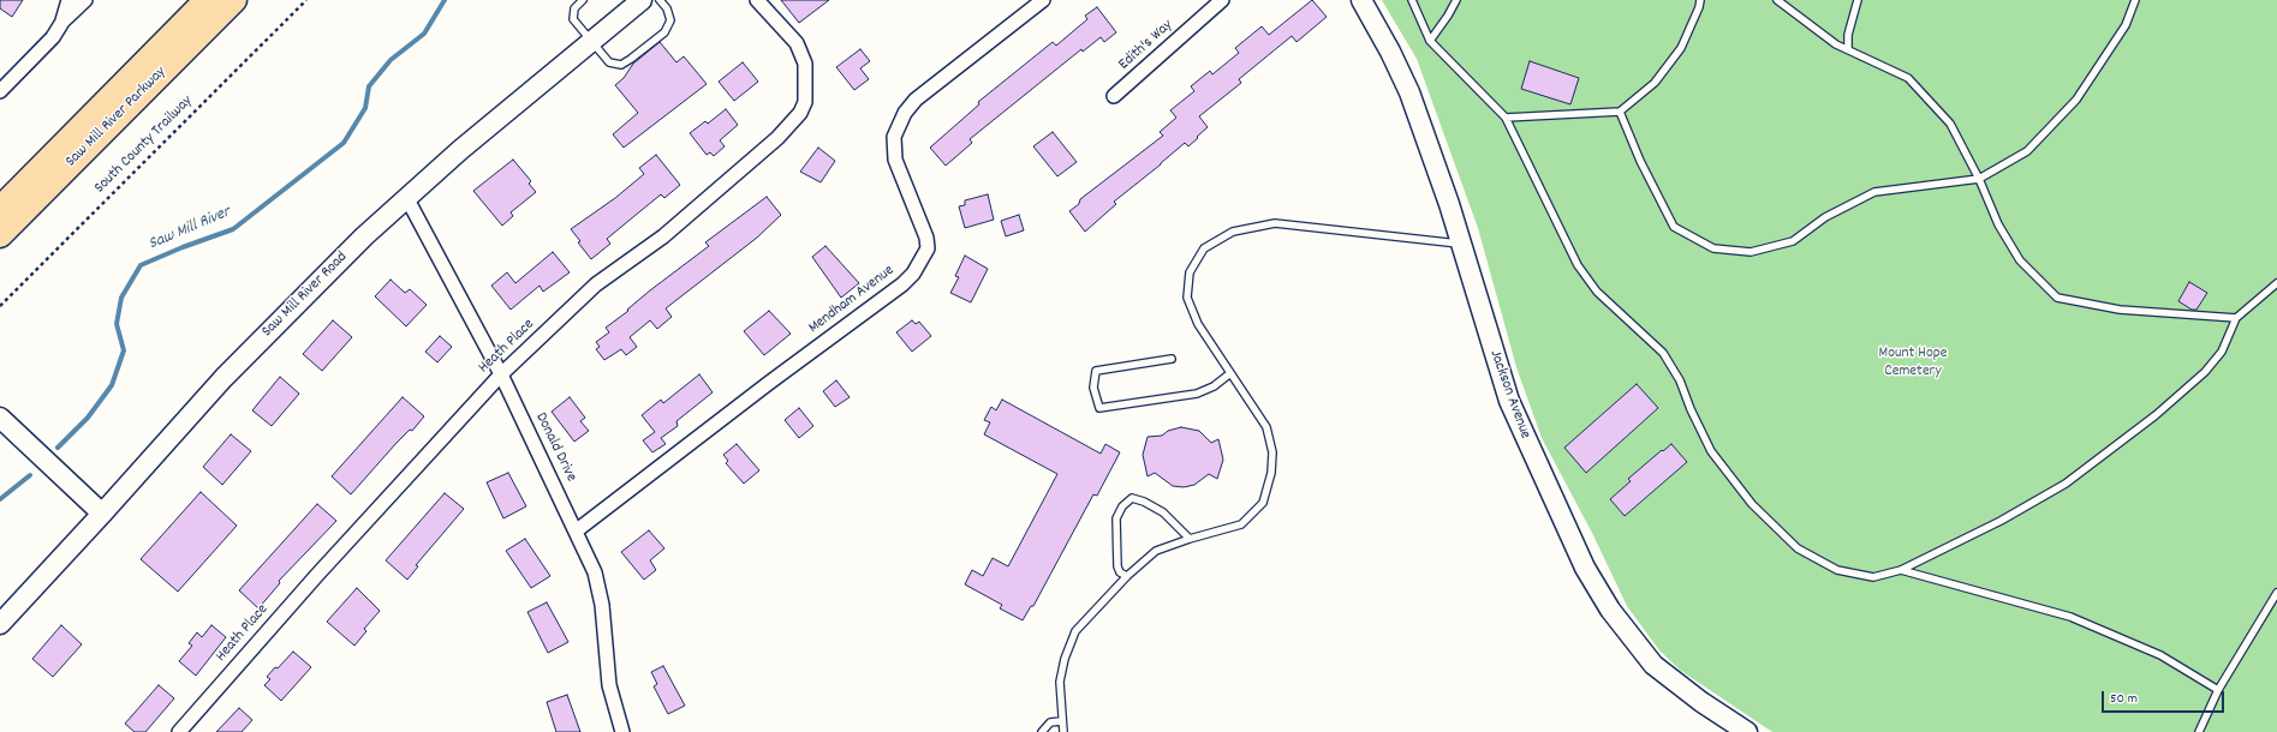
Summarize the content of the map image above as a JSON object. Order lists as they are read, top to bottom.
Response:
{
  "streets": {
    "highway": ["Saw Mill River Parkway"],
    "main road": ["Saw Mill River Road", "Jackson Avenue"],
    "street": [
      "Edith's Way",
      "Mendham Avenue",
      "Heath Place",
      "Donald Drive"
    ],
    "path": ["South County Trailway"]
  },
  "crossings": [
    ["Saw Mill River Road", "Donald Drive"],
    ["Mendham Avenue", "Donald Drive"],
    ["Heath Place", "Donald Drive"]
  ],
  "water": ["Saw Mill River"],
  "parks": ["Mount Hope Cemetery"],
  "scale_bar": "50 m"
}
